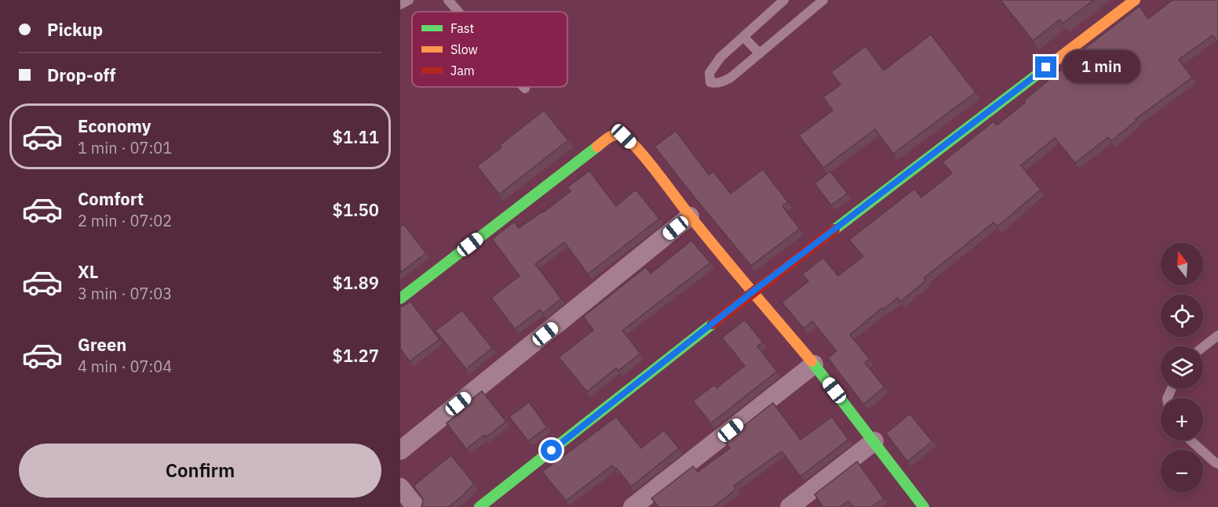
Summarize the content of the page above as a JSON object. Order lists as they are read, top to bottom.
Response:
{
  "legend": ["Fast", "Slow", "Jam"],
  "north": "top",
  "page": {
    "banner": ["Pickup", "Drop-off"],
    "bubble": "1 min",
    "list": [
      {
        "name": "Economy",
        "note": "1 min · 07:01",
        "value": "$1.11"
      },
      {
        "name": "Comfort",
        "note": "2 min · 07:02",
        "value": "$1.50"
      },
      {
        "name": "XL",
        "note": "3 min · 07:03",
        "value": "$1.89"
      },
      {
        "name": "Green",
        "note": "4 min · 07:04",
        "value": "$1.27"
      }
    ],
    "map_buttons": ["+", "−"],
    "buttons": "Confirm"
  }
}
